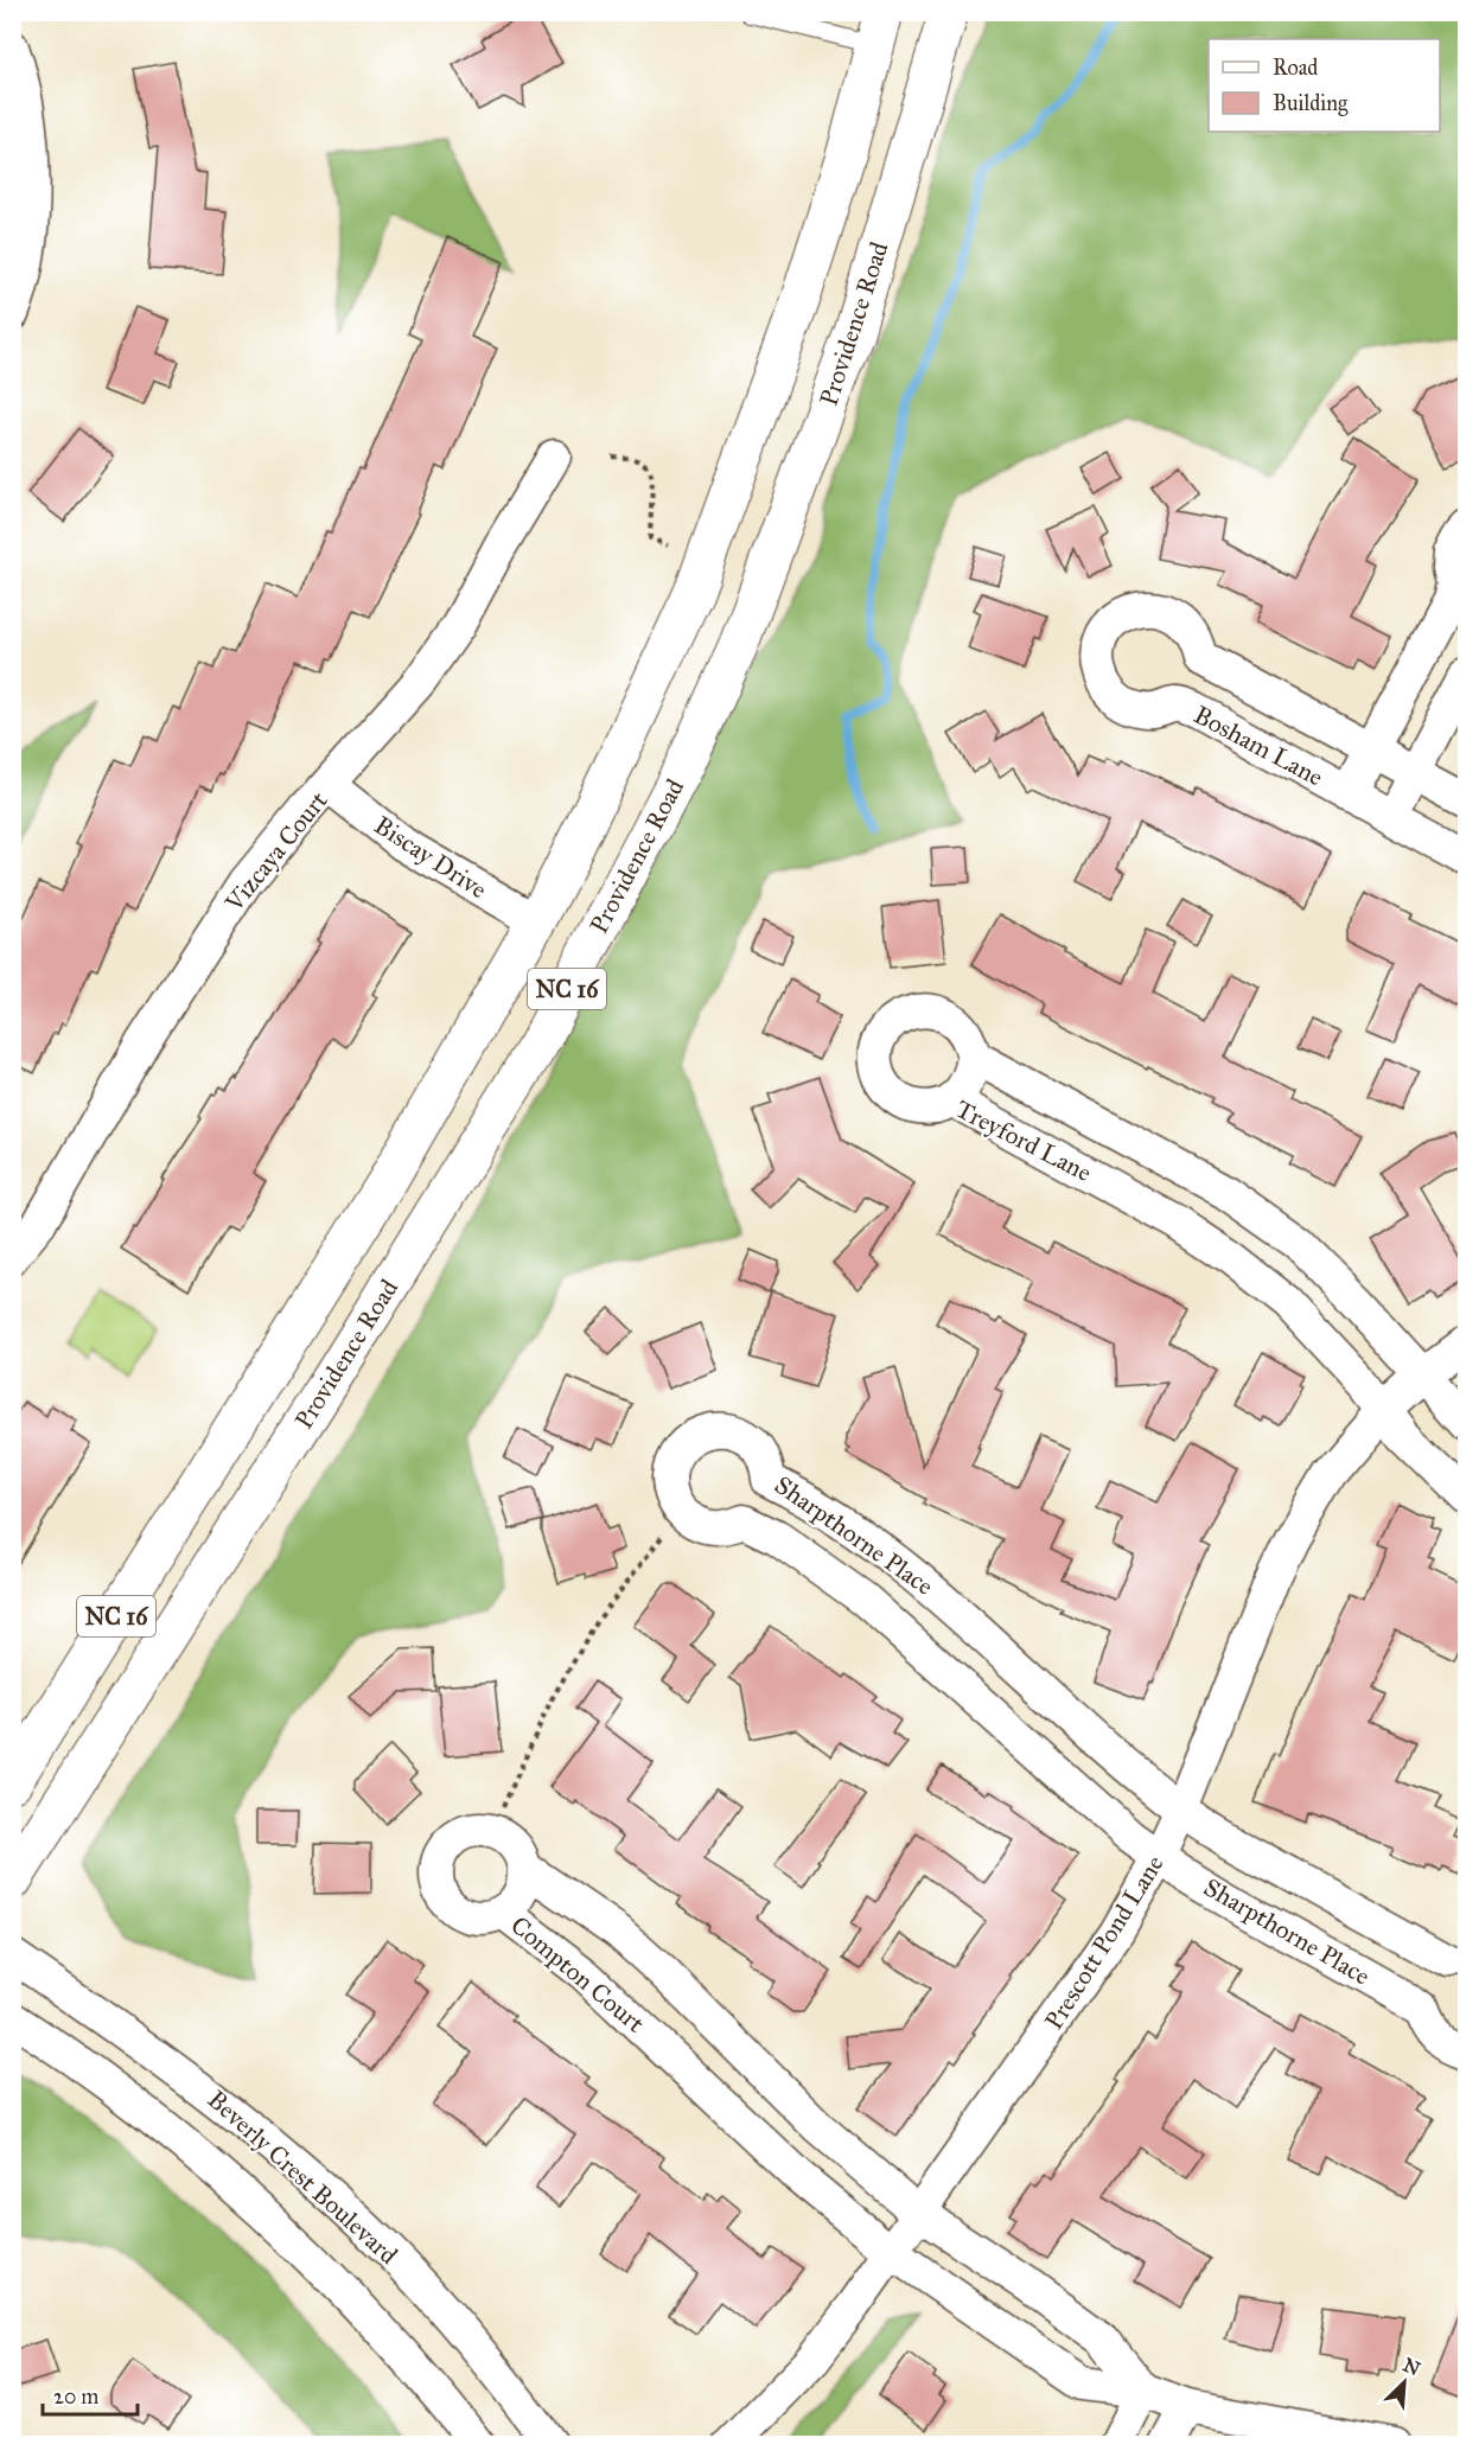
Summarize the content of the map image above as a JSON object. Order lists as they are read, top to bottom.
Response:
{
  "streets": {
    "main road": ["Providence Road", "NC 16"],
    "street": [
      "Bosham Lane",
      "Vizcaya Court",
      "Biscay Drive",
      "Treyford Lane",
      "Sharpthorne Place",
      "Prescott Pond Lane",
      "Compton Court",
      "Beverly Crest Boulevard"
    ]
  },
  "crossings": [
    ["Vizcaya Court", "Biscay Drive"],
    ["Biscay Drive", "NC 16"],
    ["Treyford Lane", "Prescott Pond Lane"],
    ["Sharpthorne Place", "Prescott Pond Lane"],
    ["Prescott Pond Lane", "Compton Court"]
  ],
  "legend": ["Road", "Building"],
  "scale_bar": "20 m",
  "north": "top right"
}
